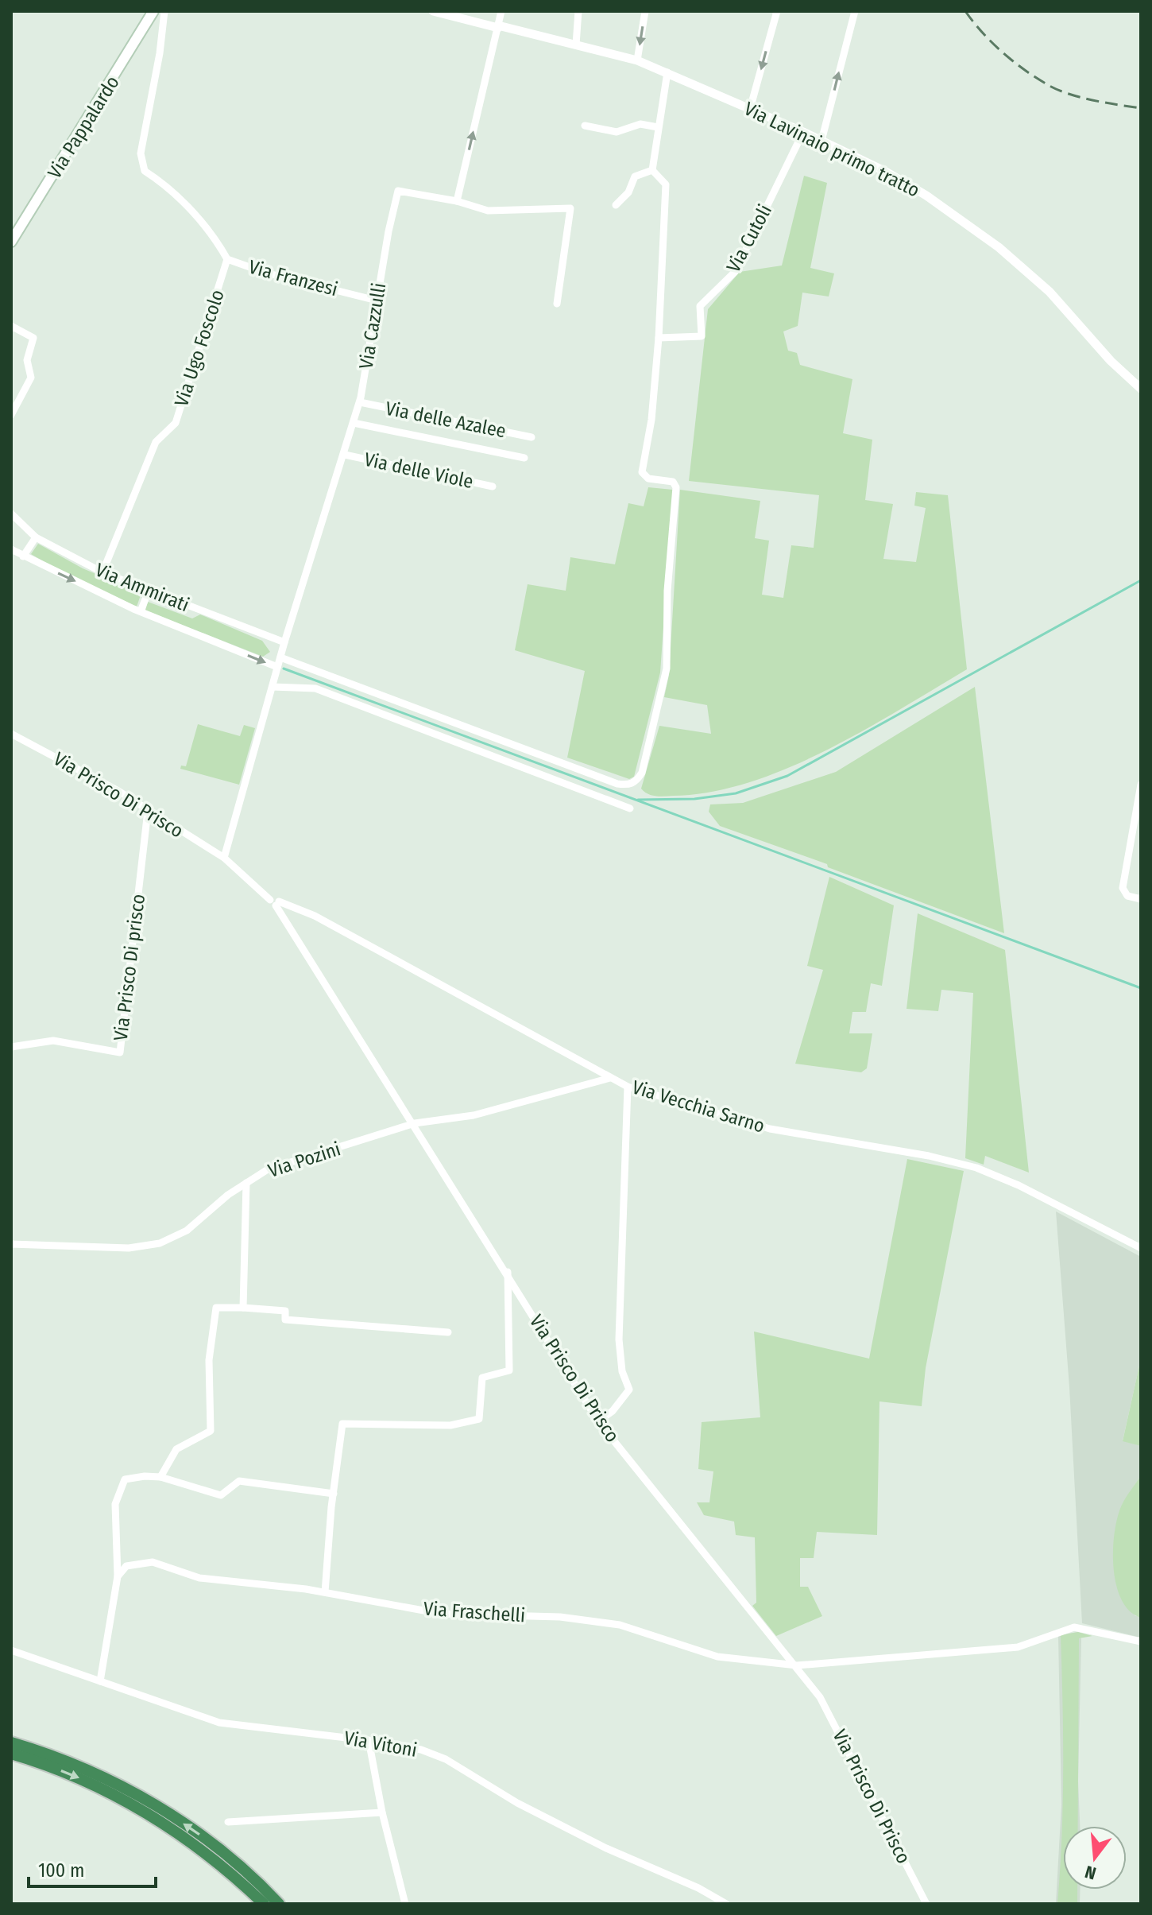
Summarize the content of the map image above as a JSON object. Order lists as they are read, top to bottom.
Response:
{
  "streets": {
    "main road": ["Via Pappalardo"],
    "street": [
      "Via Lavinaio primo tratto",
      "Via Cutoli",
      "Via Franzesi",
      "Via Cazzulli",
      "Via Ugo Foscolo",
      "Via delle Azalee",
      "Via delle Viole",
      "Via Ammirati",
      "Via Prisco Di Prisco",
      "Via Prisco Di prisco",
      "Via Vecchia Sarno",
      "Via Pozini",
      "Via Fraschelli",
      "Via Vitoni"
    ]
  },
  "crossings": [
    ["Via Lavinaio primo tratto", "Via Cutoli"],
    ["Via Franzesi", "Via Cazzulli"],
    ["Via Franzesi", "Via Ugo Foscolo"],
    ["Via Cazzulli", "Via delle Azalee"],
    ["Via Cazzulli", "Via delle Viole"],
    ["Via Cazzulli", "Via Ammirati"],
    ["Via Cazzulli", "Via Prisco Di Prisco"],
    ["Via Ugo Foscolo", "Via Ammirati"],
    ["Via Prisco Di Prisco", "Via Prisco Di prisco"],
    ["Via Prisco Di Prisco", "Via Vecchia Sarno"],
    ["Via Prisco Di Prisco", "Via Pozini"],
    ["Via Prisco Di Prisco", "Via Fraschelli"],
    ["Via Vecchia Sarno", "Via Pozini"]
  ],
  "scale_bar": "100 m",
  "north": "bottom"
}
